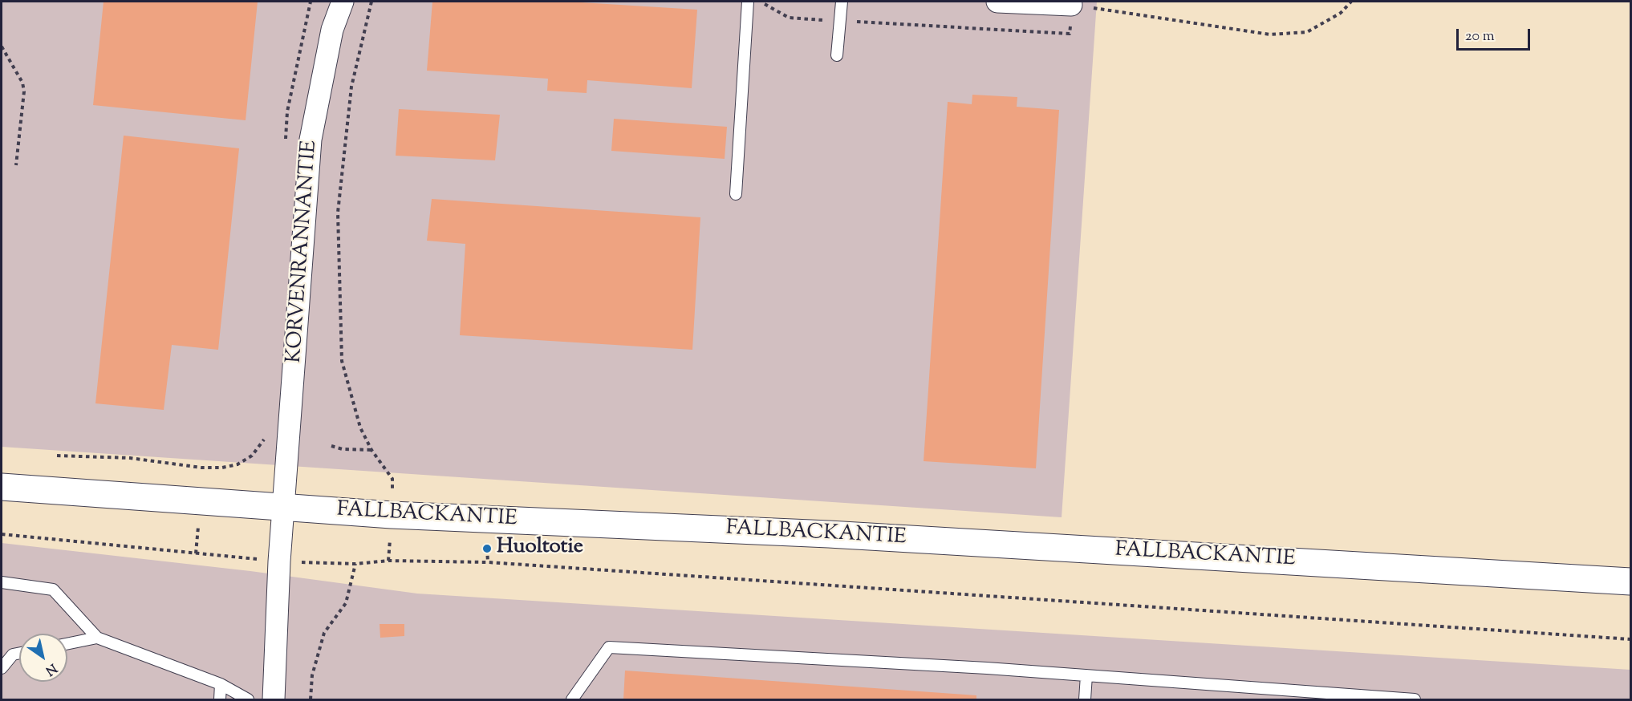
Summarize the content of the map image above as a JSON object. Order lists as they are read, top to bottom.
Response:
{
  "streets": {
    "street": ["KORVENRANNANTIE", "FALLBACKANTIE"]
  },
  "crossings": [
    ["KORVENRANNANTIE", "FALLBACKANTIE"]
  ],
  "places": ["Huoltotie"],
  "scale_bar": "20 m",
  "north": "bottom right"
}
